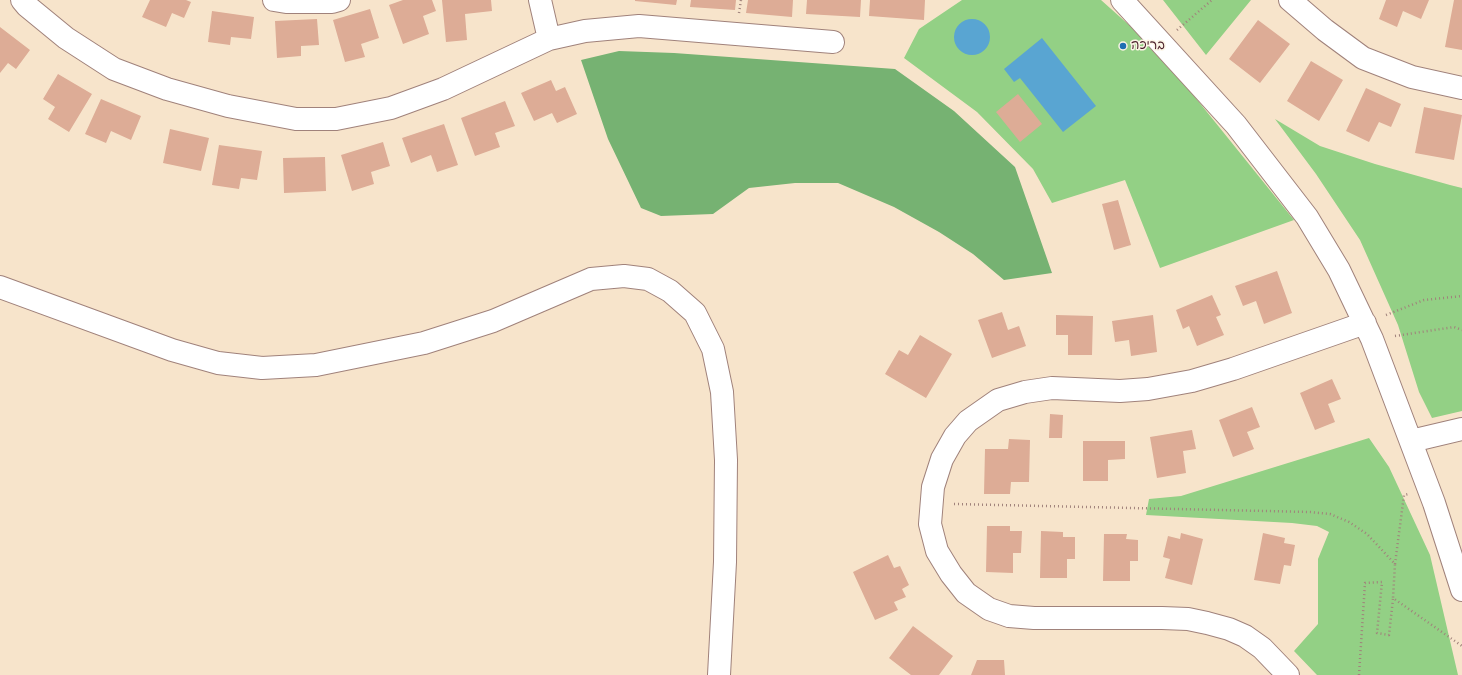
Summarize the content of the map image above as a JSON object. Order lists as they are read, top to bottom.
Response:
{
  "places": ["בריכה"]
}
